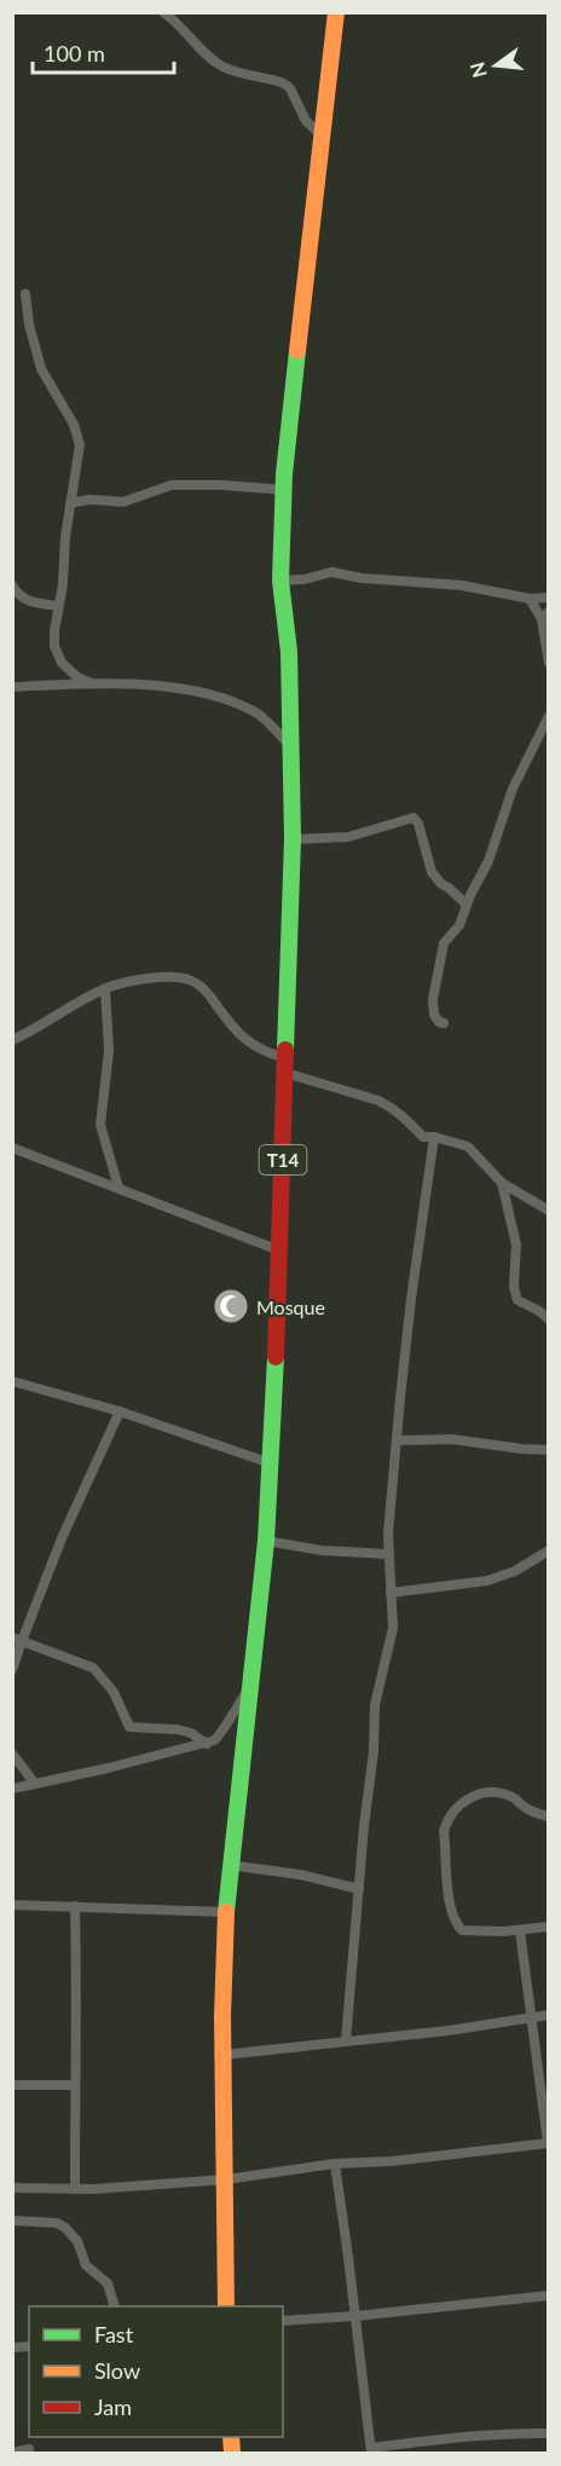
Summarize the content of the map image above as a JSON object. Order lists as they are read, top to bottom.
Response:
{
  "streets": {
    "highway": ["T14"]
  },
  "places": {
    "mosque": ["Mosque"]
  },
  "legend": ["Fast", "Slow", "Jam"],
  "scale_bar": "100 m",
  "north": "left"
}
